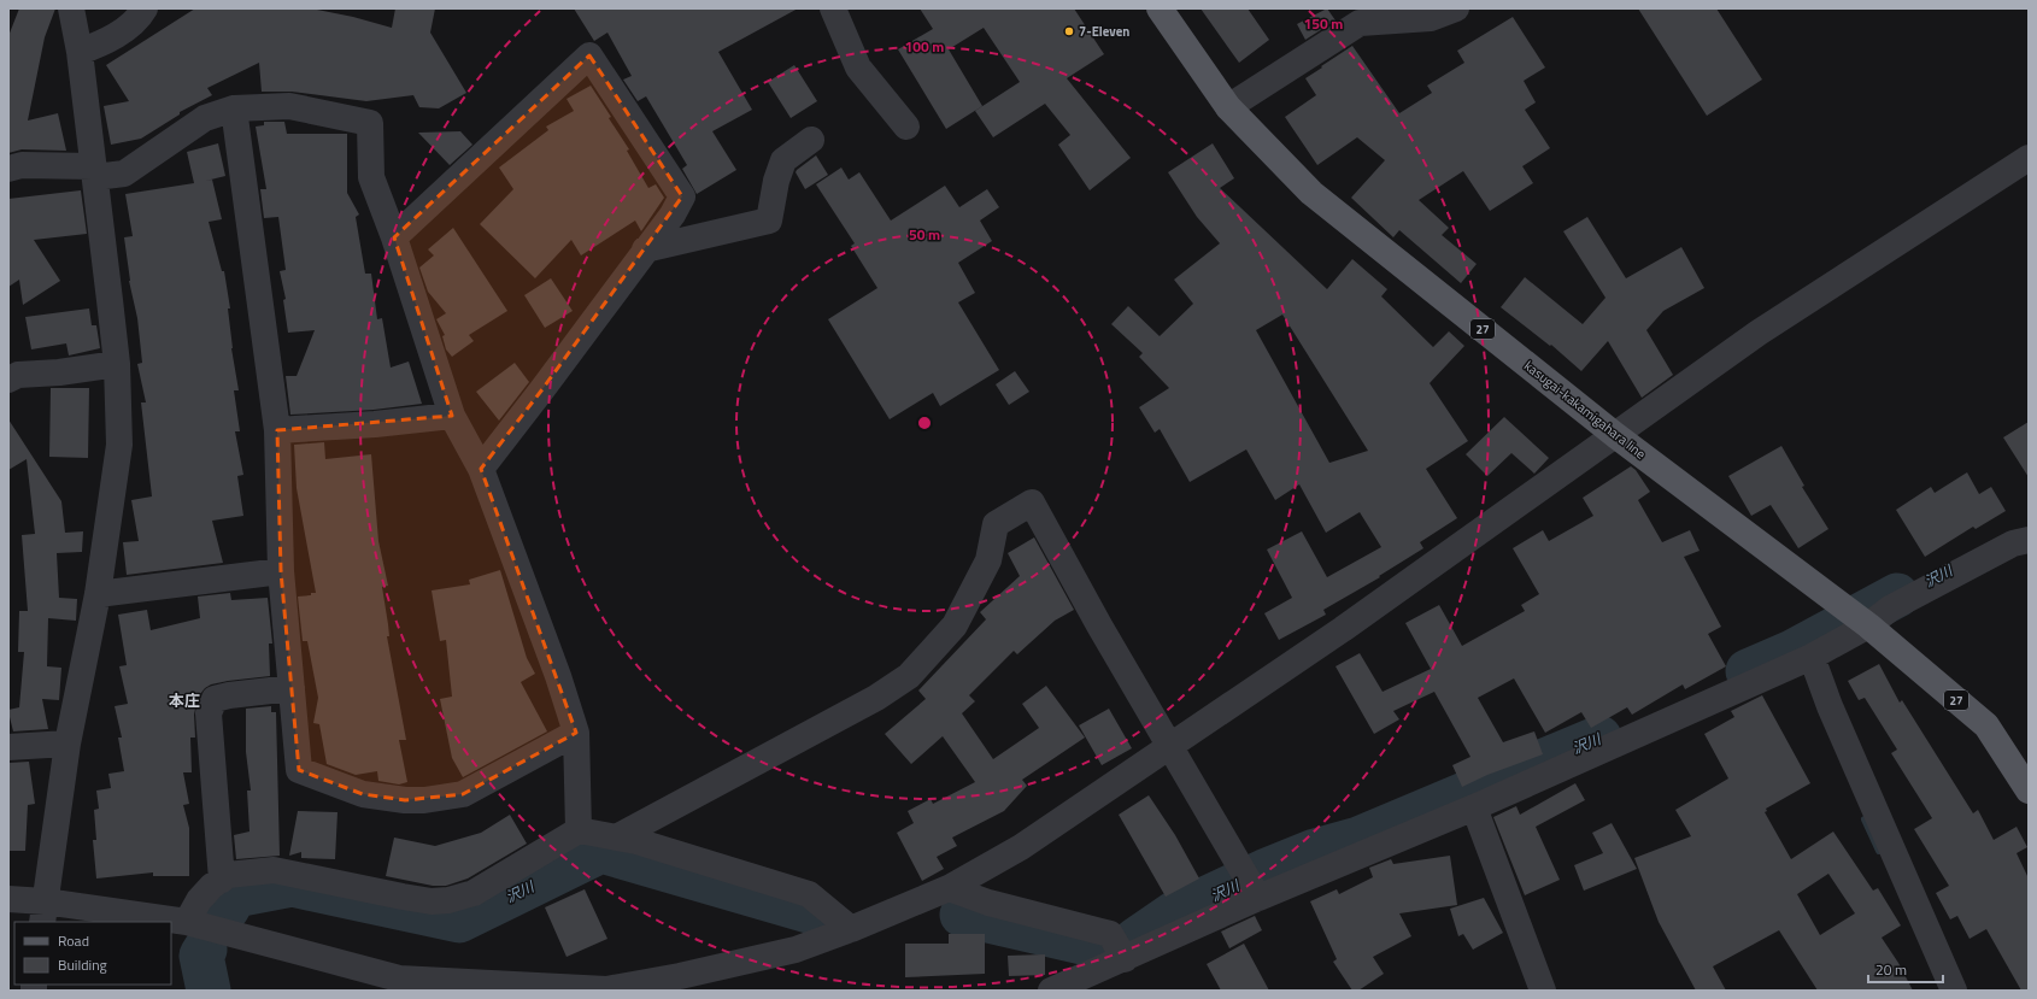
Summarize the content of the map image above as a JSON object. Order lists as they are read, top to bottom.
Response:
{
  "streets": {
    "main road": ["27", "kasugai-kakamigahara line"]
  },
  "districts": ["本庄"],
  "water": ["沢川"],
  "places": ["7-Eleven"],
  "legend": ["Road", "Building"],
  "scale_bar": "20 m",
  "rings": ["150 m", "100 m", "50 m"]
}
